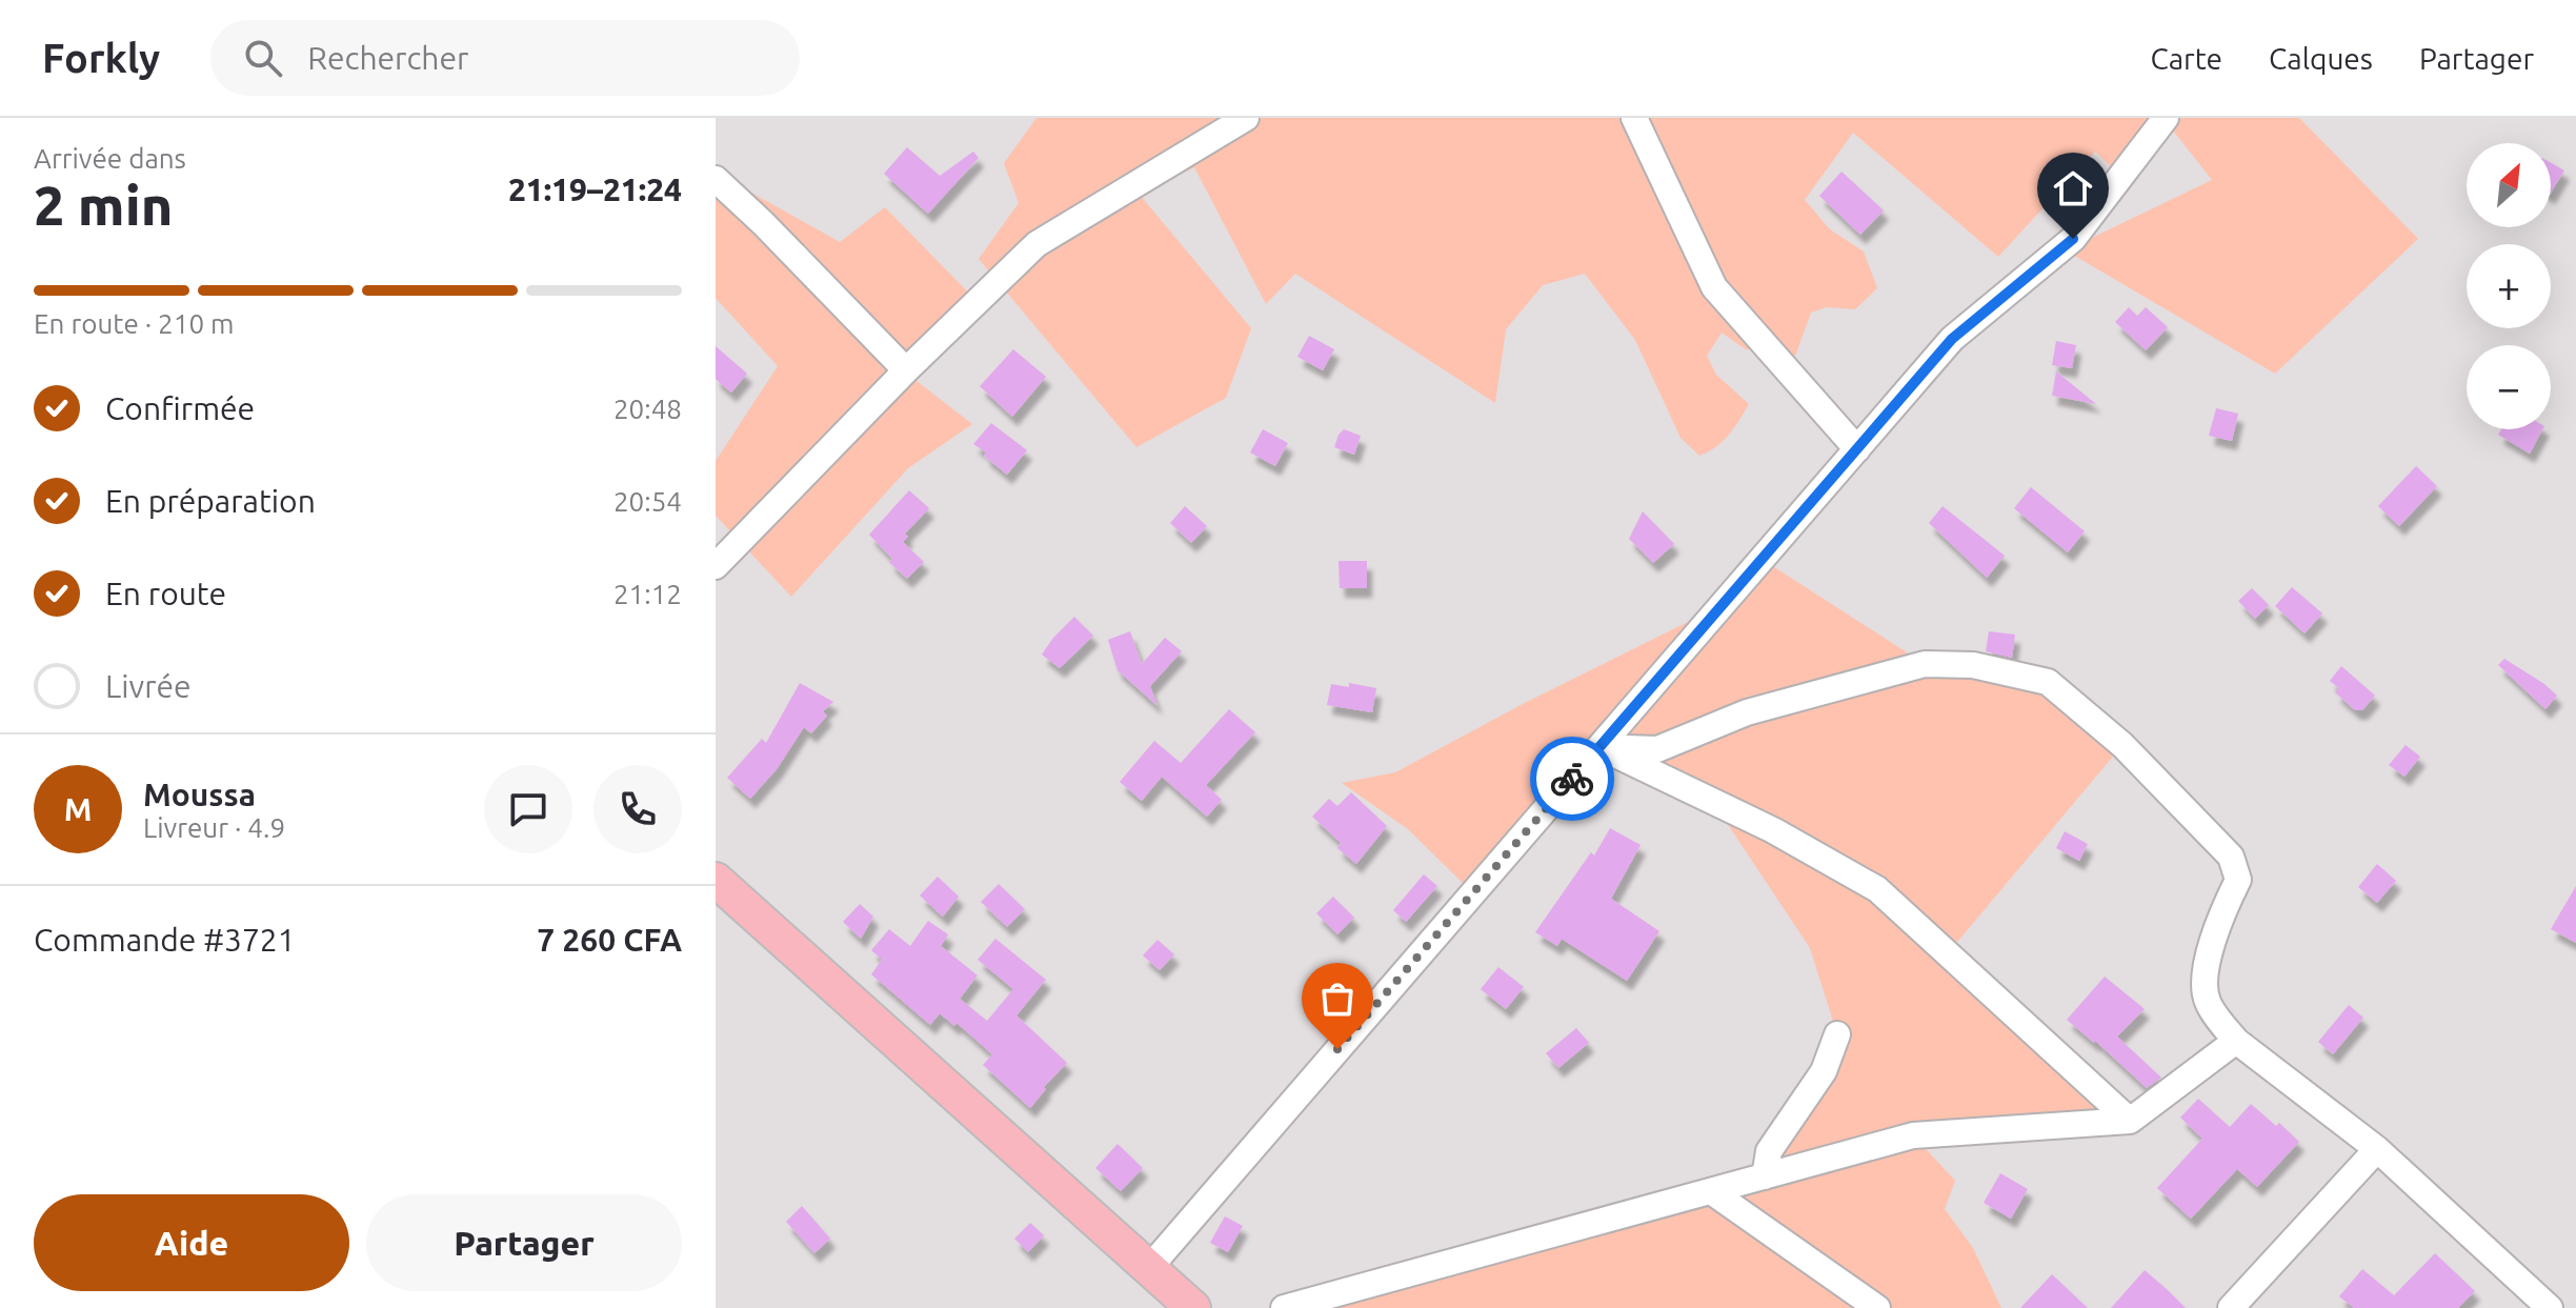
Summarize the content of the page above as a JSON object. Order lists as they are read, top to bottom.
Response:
{
  "north": "top right",
  "page": {
    "header": "Forkly",
    "search": "Rechercher",
    "nav": ["Carte", "Calques", "Partager"],
    "heading": ["2 min", "Arrivée dans", "21:19–21:24"],
    "panel": [
      "Moussa",
      "Livreur · 4.9",
      "Commande #3721",
      "7 260 CFA"
    ],
    "map_buttons": ["+", "−"],
    "bar": "En route · 210 m",
    "list": [
      ["Confirmée", "20:48"],
      ["En préparation", "20:54"],
      ["En route", "21:12"],
      "Livrée"
    ],
    "round": "M",
    "buttons": ["Aide", "Partager"]
  }
}
